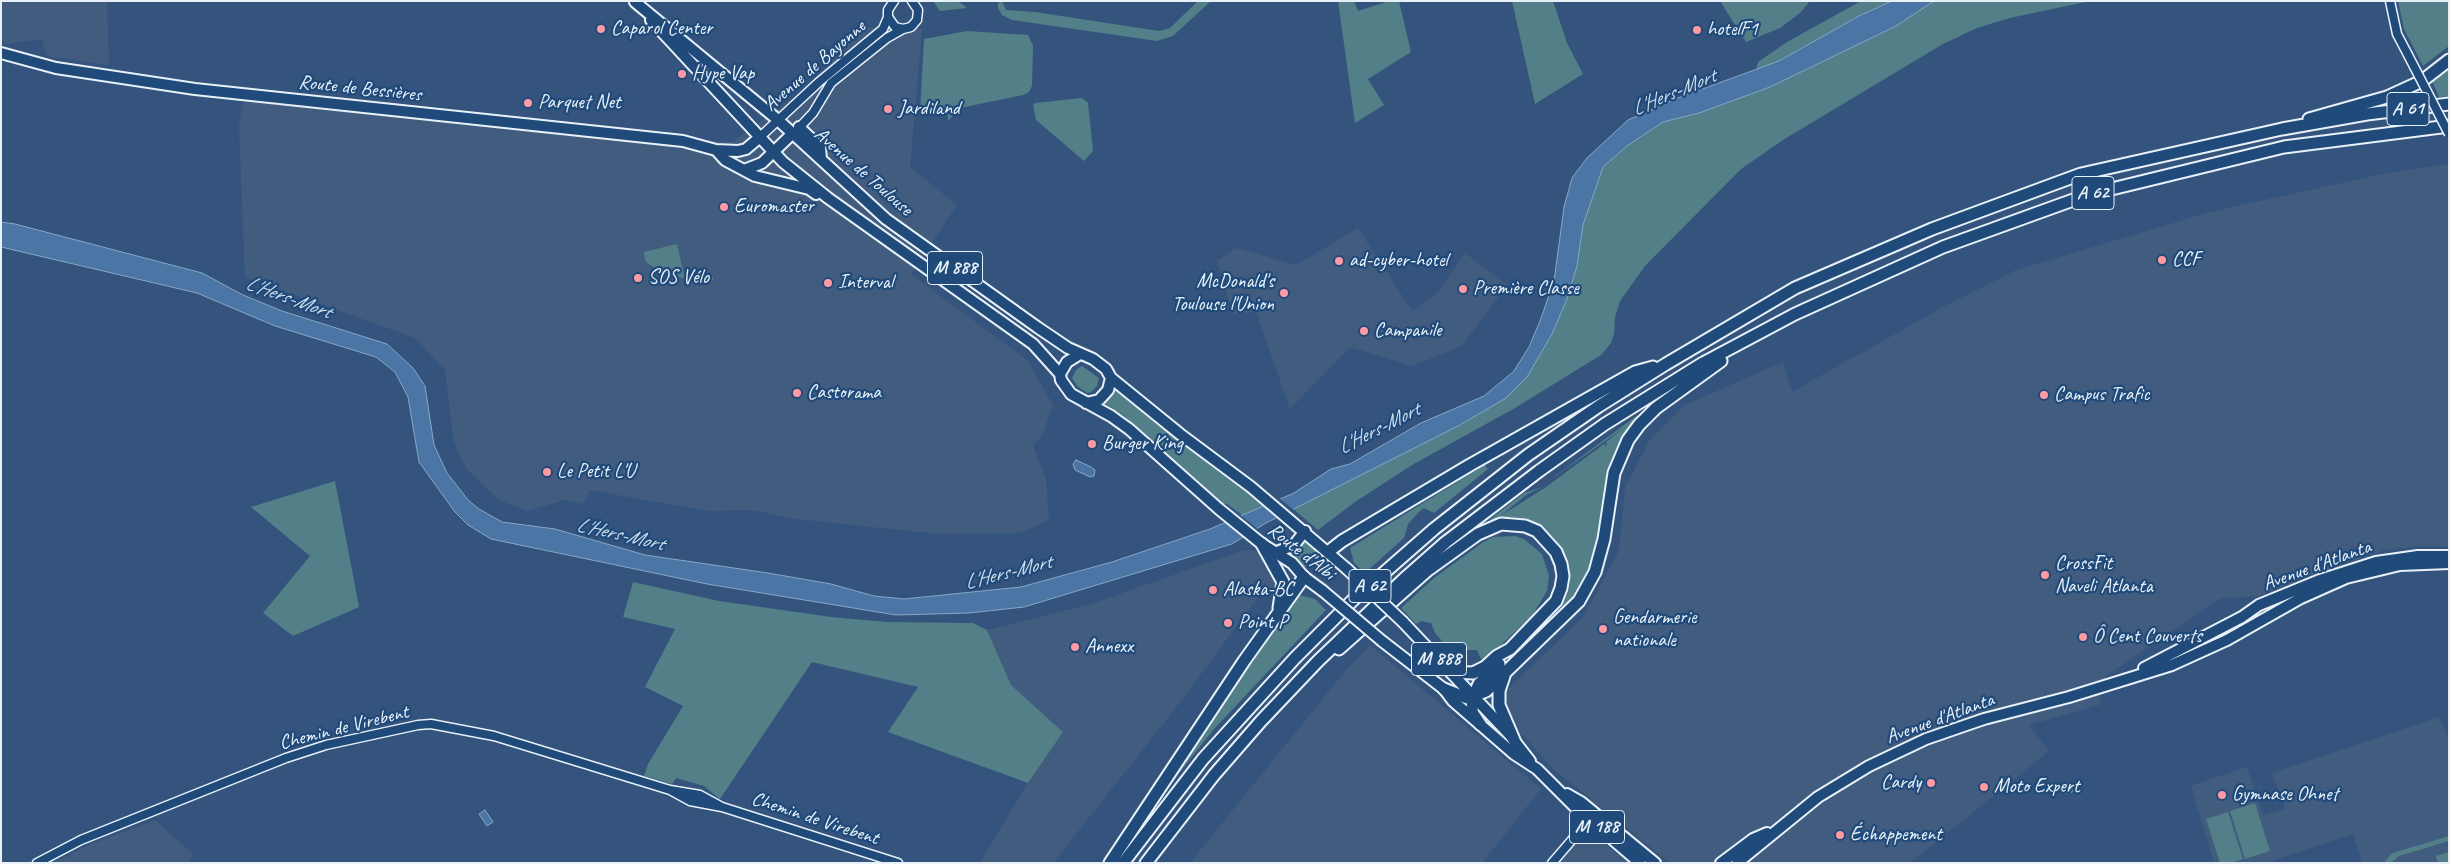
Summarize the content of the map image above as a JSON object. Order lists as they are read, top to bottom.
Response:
{
  "streets": {
    "highway": ["A 61", "A 62"],
    "main road": [
      "Route de Bessières",
      "Avenue de Toulouse",
      "M 888",
      "Route d'Albi",
      "Avenue d'Atlanta",
      "M 188"
    ],
    "street": ["Avenue de Bayonne", "Chemin de Virebent"]
  },
  "crossings": [
    ["Avenue de Bayonne", "Route de Bessières"],
    ["Avenue de Bayonne", "Avenue de Toulouse"],
    ["Route de Bessières", "Avenue de Toulouse"],
    ["A 61", "A 62"],
    ["Avenue de Toulouse", "Route d'Albi"]
  ],
  "water": ["L'Hers-Mort"],
  "places": [
    "Caparol Center",
    "hotelF1",
    "Hype Vap",
    "Parquet Net",
    "Jardiland",
    "Euromaster",
    "CCF",
    "ad-cyber-hotel",
    "SOS Vélo",
    "Interval",
    "Première Classe",
    "McDonald's Toulouse l'Union",
    "Campanile",
    "Castorama",
    "Campus Trafic",
    "Burger King",
    "Le Petit L'U",
    "CrossFit Naveli Atlanta",
    "Alaska-BC",
    "Point P",
    "Gendarmerie nationale",
    "Ô Cent Couverts",
    "Annexx",
    "Cardy",
    "Moto Expert",
    "Gymnase Ohnet",
    "Échappement"
  ]
}
